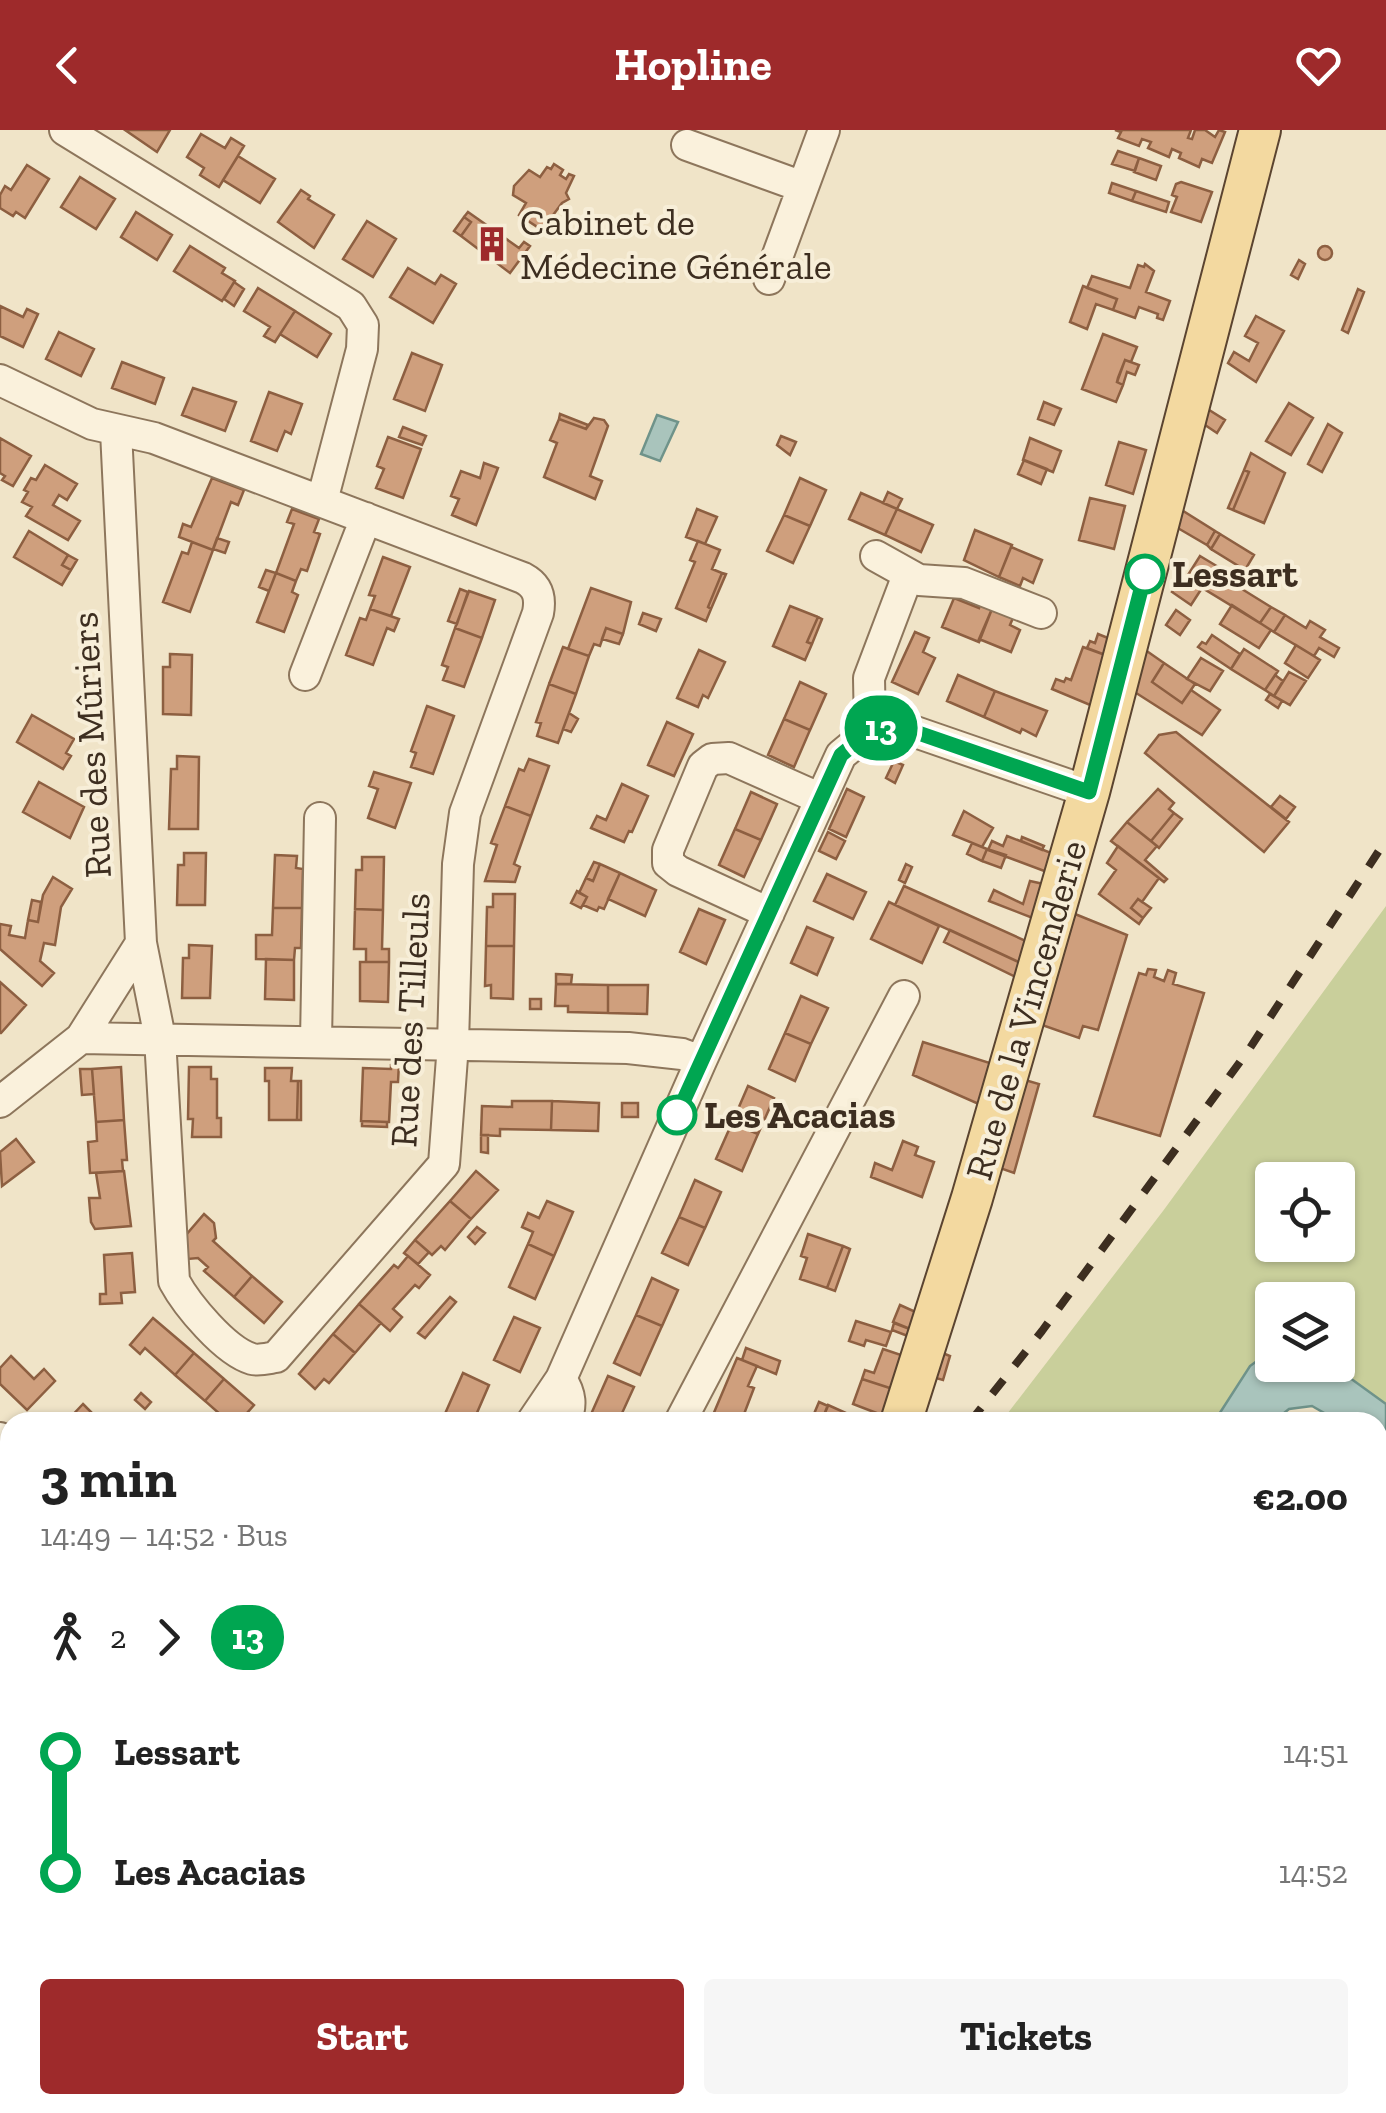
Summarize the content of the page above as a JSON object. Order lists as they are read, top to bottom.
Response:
{
  "streets": {
    "main road": ["Rue de la Vincenderie"],
    "street": ["Rue des Mûriers", "Rue des Tilleuls"]
  },
  "crossings": [
    ["Rue des Mûriers", "Rue des Tilleuls"]
  ],
  "places": {
    "building": ["Cabinet de Médecine Générale"],
    "other": ["Lessart", "Les Acacias"]
  },
  "lines": ["bus line 13"],
  "page": {
    "header": "Hopline",
    "on_map": "13",
    "heading": ["3 min", "14:49 – 14:52 · Bus", "€2.00"],
    "legs": ["2", "13"],
    "list": [
      {
        "name": "Lessart",
        "value": "14:51"
      },
      {
        "name": "Les Acacias",
        "value": "14:52"
      }
    ],
    "buttons": ["Start", "Tickets"]
  }
}
